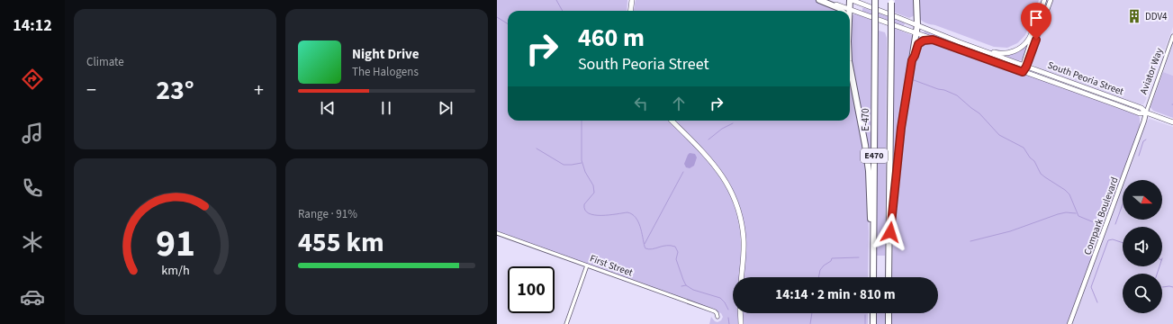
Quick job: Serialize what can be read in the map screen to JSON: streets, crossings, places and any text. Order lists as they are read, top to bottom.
{
  "streets": {
    "highway": ["E-470", "E470"],
    "main road": ["South Peoria Street"],
    "street": ["Aviator Way", "Compark Boulevard", "First Street"]
  },
  "crossings": [
    ["Aviator Way", "South Peoria Street"],
    ["Aviator Way", "Compark Boulevard"],
    ["South Peoria Street", "Compark Boulevard"]
  ],
  "places": {
    "building": ["DDV4"]
  },
  "north": "right",
  "page": {
    "tabs": "14:12",
    "tile": [
      "Climate",
      ["Range · 91%", "455 km"]
    ],
    "turn": ["460 m", "South Peoria Street"],
    "song": ["Night Drive", "The Halogens"],
    "heat": ["−", "23°", "+"],
    "limit": "100",
    "trip": "14:14 · 2 min · 810 m",
    "gauge": ["91", "km/h"]
  }
}
